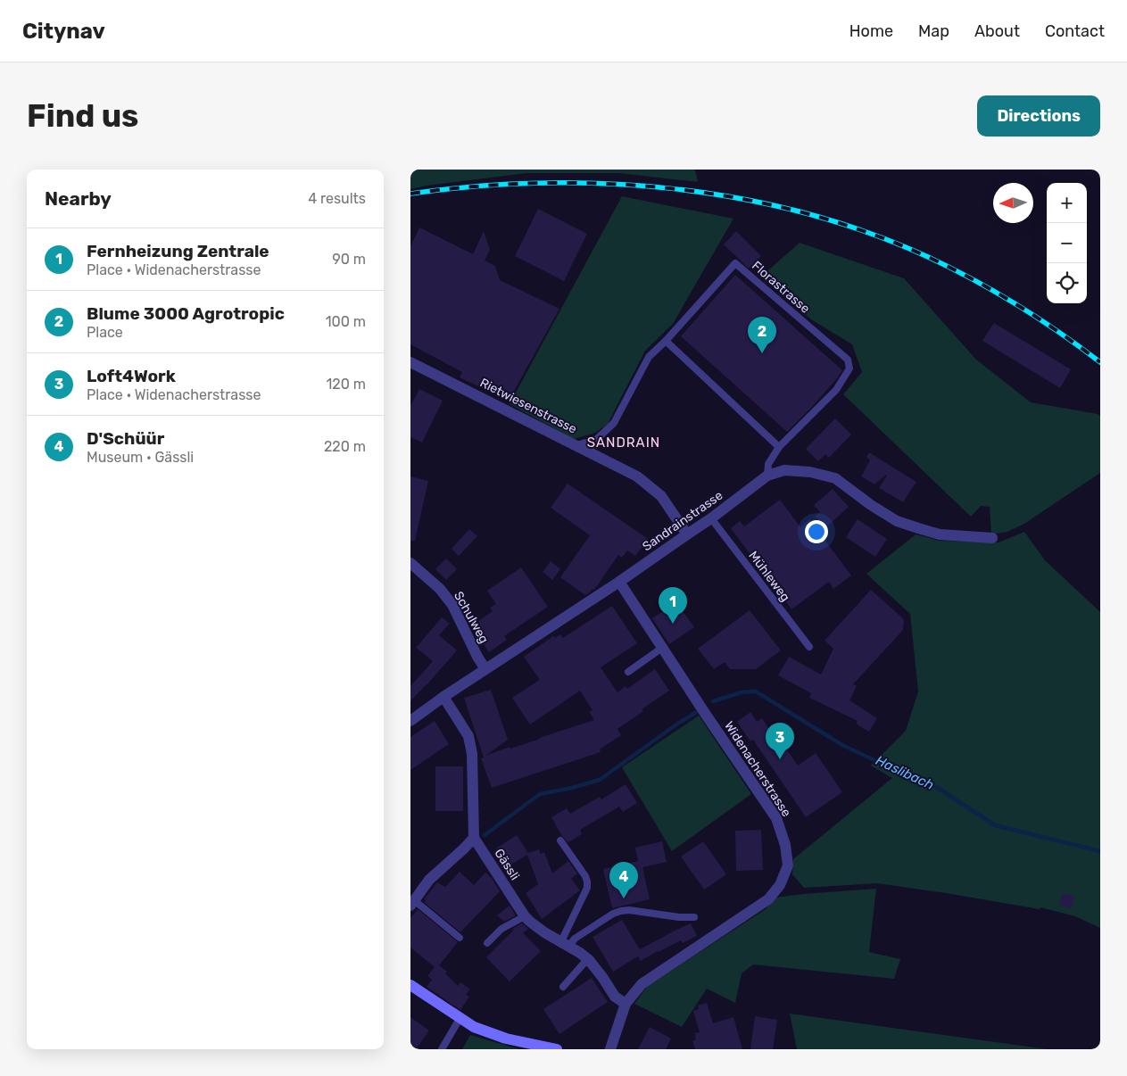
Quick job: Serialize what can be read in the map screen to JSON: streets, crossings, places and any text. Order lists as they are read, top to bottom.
{
  "streets": {
    "street": [
      "Rietwiesenstrasse",
      "Sandrainstrasse",
      "Schulweg",
      "Widenacherstrasse",
      "Gässli"
    ],
    "lane": ["Florastrasse", "Mühleweg"]
  },
  "crossings": [
    ["Florastrasse", "Rietwiesenstrasse"],
    ["Florastrasse", "Sandrainstrasse"],
    ["Rietwiesenstrasse", "Sandrainstrasse"],
    ["Sandrainstrasse", "Mühleweg"],
    ["Sandrainstrasse", "Schulweg"],
    ["Sandrainstrasse", "Widenacherstrasse"],
    ["Widenacherstrasse", "Gässli"]
  ],
  "districts": ["SANDRAIN"],
  "water": ["Haslibach"],
  "north": "left",
  "page": {
    "header": "Citynav",
    "nav": [
      "Home",
      "Map",
      "About",
      "Contact"
    ],
    "buttons": "Directions",
    "title": "Find us",
    "heading": ["Nearby", "4 results"],
    "map_buttons": ["+", "−"],
    "list": [
      {
        "mark": "1",
        "name": "Fernheizung Zentrale",
        "note": "Place · Widenacherstrasse",
        "value": "90 m"
      },
      {
        "mark": "2",
        "name": "Blume 3000 Agrotropic",
        "note": "Place",
        "value": "100 m"
      },
      {
        "mark": "3",
        "name": "Loft4Work",
        "note": "Place · Widenacherstrasse",
        "value": "120 m"
      },
      {
        "mark": "4",
        "name": "D'Schüür",
        "note": "Museum · Gässli",
        "value": "220 m"
      }
    ],
    "pins": [
      "2",
      "1",
      "3",
      "4"
    ]
  }
}
